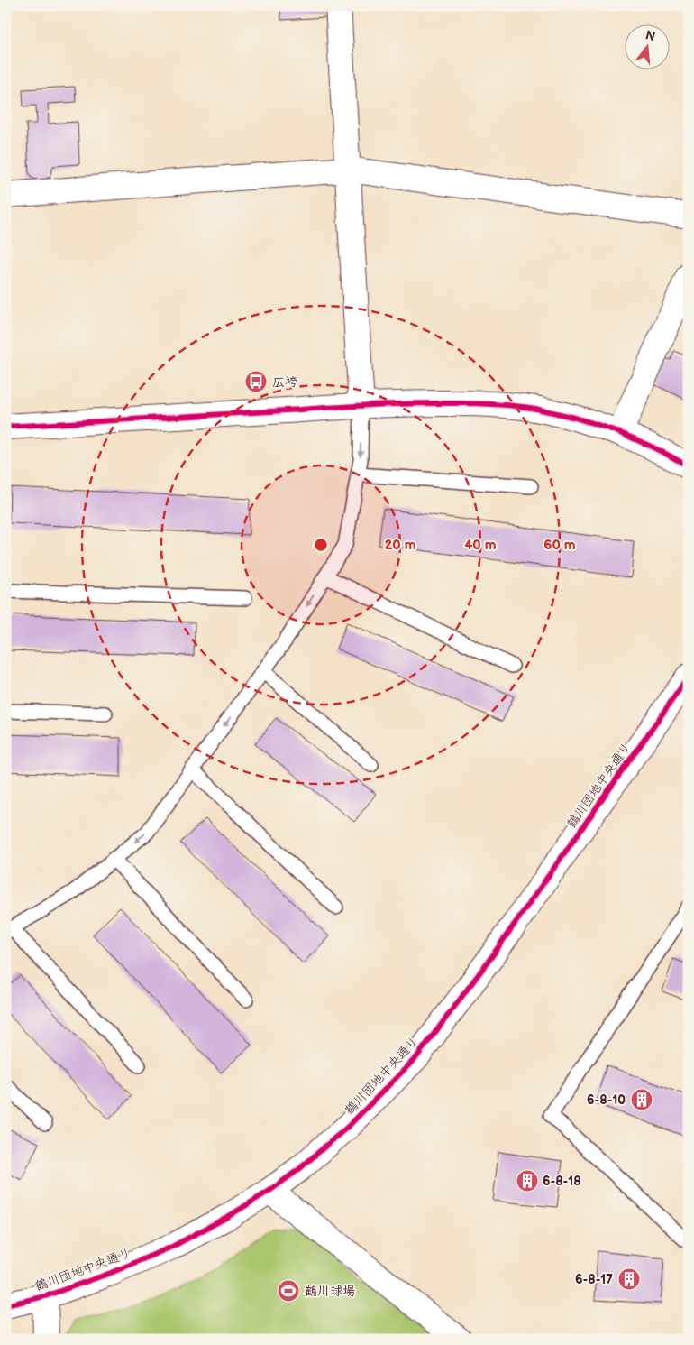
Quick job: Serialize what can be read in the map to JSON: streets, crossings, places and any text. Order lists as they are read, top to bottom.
{
  "streets": {
    "street": ["鶴川団地中央通り"]
  },
  "places": {
    "bus stop": ["広袴"],
    "building": ["6-8-10", "6-8-18", "6-8-17"],
    "sports": ["鶴川球場"]
  },
  "north": "top",
  "rings": ["20 m", "40 m", "60 m"]
}
